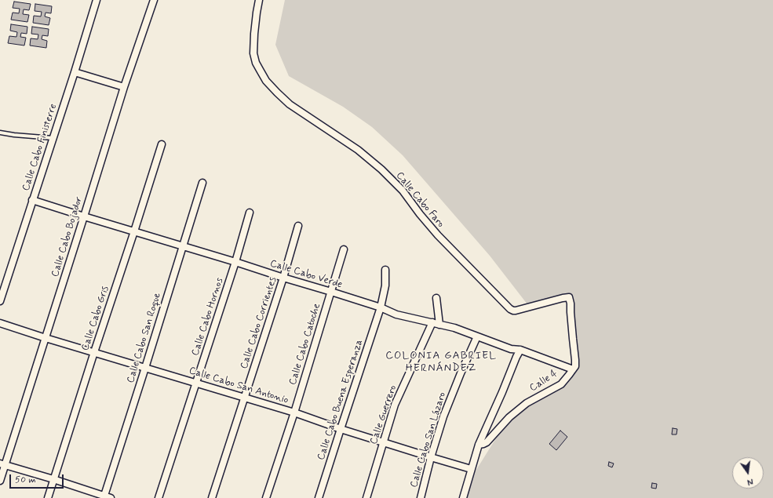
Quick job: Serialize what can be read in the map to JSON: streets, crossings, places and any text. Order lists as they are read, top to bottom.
{
  "streets": {
    "street": [
      "Calle Cabo Finisterre",
      "Calle Cabo Faro",
      "Calle Cabo Bojador",
      "Calle Cabo Verde",
      "Calle Cabo Hornos",
      "Calle Cabo Gris",
      "Calle Cabo Corrientes",
      "Calle Cabo San Roque",
      "Calle Cabo Catoche",
      "Calle 4",
      "Calle Cabo San Antonio",
      "Calle Cabo Buena Esperanza",
      "Calle Guerrero",
      "Calle Cabo San Lázaro"
    ]
  },
  "crossings": [
    ["Calle Cabo Finisterre", "Calle Cabo Verde"],
    ["Calle Cabo Faro", "Calle 4"],
    ["Calle Cabo Bojador", "Calle Cabo Verde"],
    ["Calle Cabo Bojador", "Calle Cabo San Antonio"],
    ["Calle Cabo Verde", "Calle Cabo Hornos"],
    ["Calle Cabo Verde", "Calle Cabo Gris"],
    ["Calle Cabo Verde", "Calle Cabo Corrientes"],
    ["Calle Cabo Verde", "Calle Cabo San Roque"],
    ["Calle Cabo Verde", "Calle Cabo Catoche"],
    ["Calle Cabo Verde", "Calle 4"],
    ["Calle Cabo Verde", "Calle Cabo Buena Esperanza"],
    ["Calle Cabo Verde", "Calle Guerrero"],
    ["Calle Cabo Verde", "Calle Cabo San Lázaro"],
    ["Calle Cabo Hornos", "Calle Cabo San Antonio"],
    ["Calle Cabo Gris", "Calle Cabo San Antonio"],
    ["Calle Cabo Corrientes", "Calle Cabo San Antonio"],
    ["Calle Cabo San Roque", "Calle Cabo San Antonio"],
    ["Calle Cabo Catoche", "Calle Cabo San Antonio"],
    ["Calle Cabo San Antonio", "Calle Cabo Buena Esperanza"],
    ["Calle Cabo San Antonio", "Calle Guerrero"],
    ["Calle Cabo San Antonio", "Calle Cabo San Lázaro"]
  ],
  "districts": ["COLONIA GABRIEL HERNÁNDEZ"],
  "scale_bar": "50 m",
  "north": "bottom"
}
